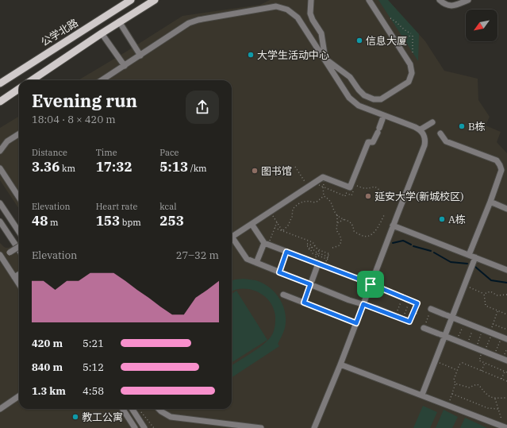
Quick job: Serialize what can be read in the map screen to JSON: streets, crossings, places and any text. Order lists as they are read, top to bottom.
{
  "streets": {
    "main road": ["公学北路"]
  },
  "places": [
    "信息大厦",
    "大学生活动中心",
    "B栋",
    "图书馆",
    "延安大学(新城校区)",
    "A栋",
    "教工公寓"
  ],
  "north": "bottom left",
  "page": {
    "heading": ["Evening run", "18:04 · 8 × 420 m"],
    "stats": [
      ["Distance", "3.36 km"],
      ["Time", "17:32"],
      ["Pace", "5:13 /km"],
      ["Elevation", "48 m"],
      ["Heart rate", "153 bpm"],
      ["kcal", "253"]
    ],
    "chart": ["Elevation", "27–32 m"],
    "list": [
      {
        "name": "420 m",
        "note": "5:21"
      },
      {
        "name": "840 m",
        "note": "5:12"
      },
      {
        "name": "1.3 km",
        "note": "4:58"
      }
    ]
  }
}
